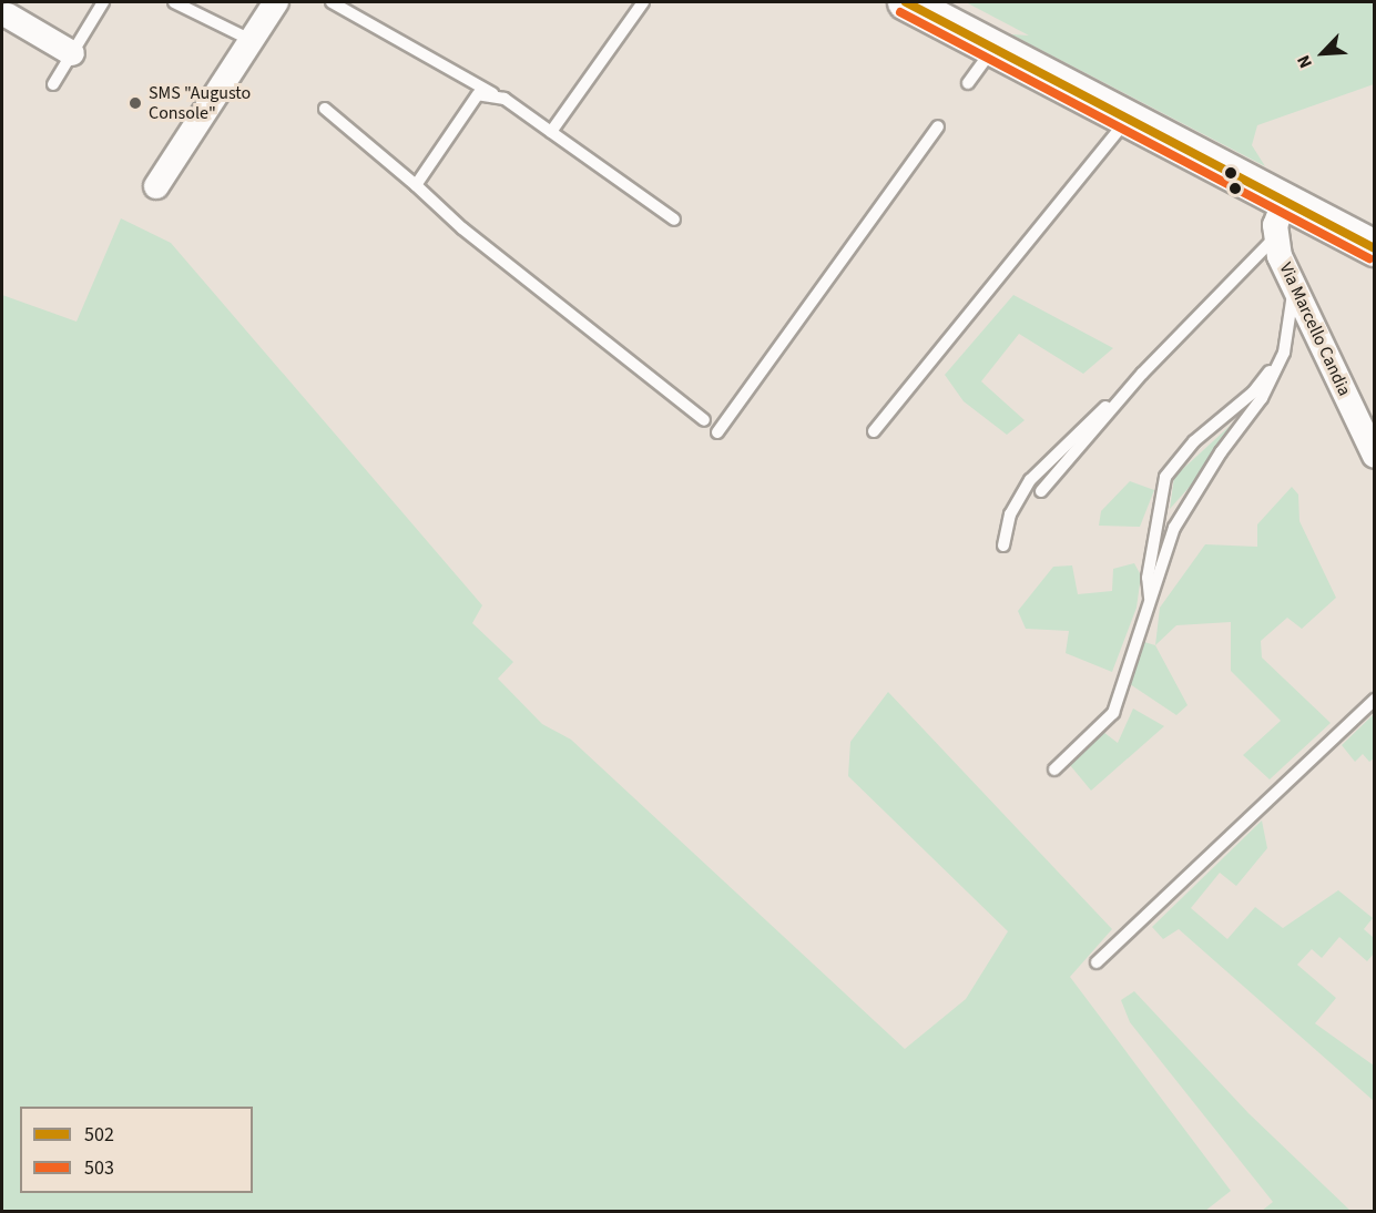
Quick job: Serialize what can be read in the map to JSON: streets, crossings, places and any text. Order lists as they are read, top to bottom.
{
  "streets": {
    "street": ["Via Marcello Candia"]
  },
  "places": ["SMS \"Augusto Console\""],
  "lines": ["transit line 502", "transit line 503"],
  "legend": ["502", "503"],
  "north": "bottom left"
}
